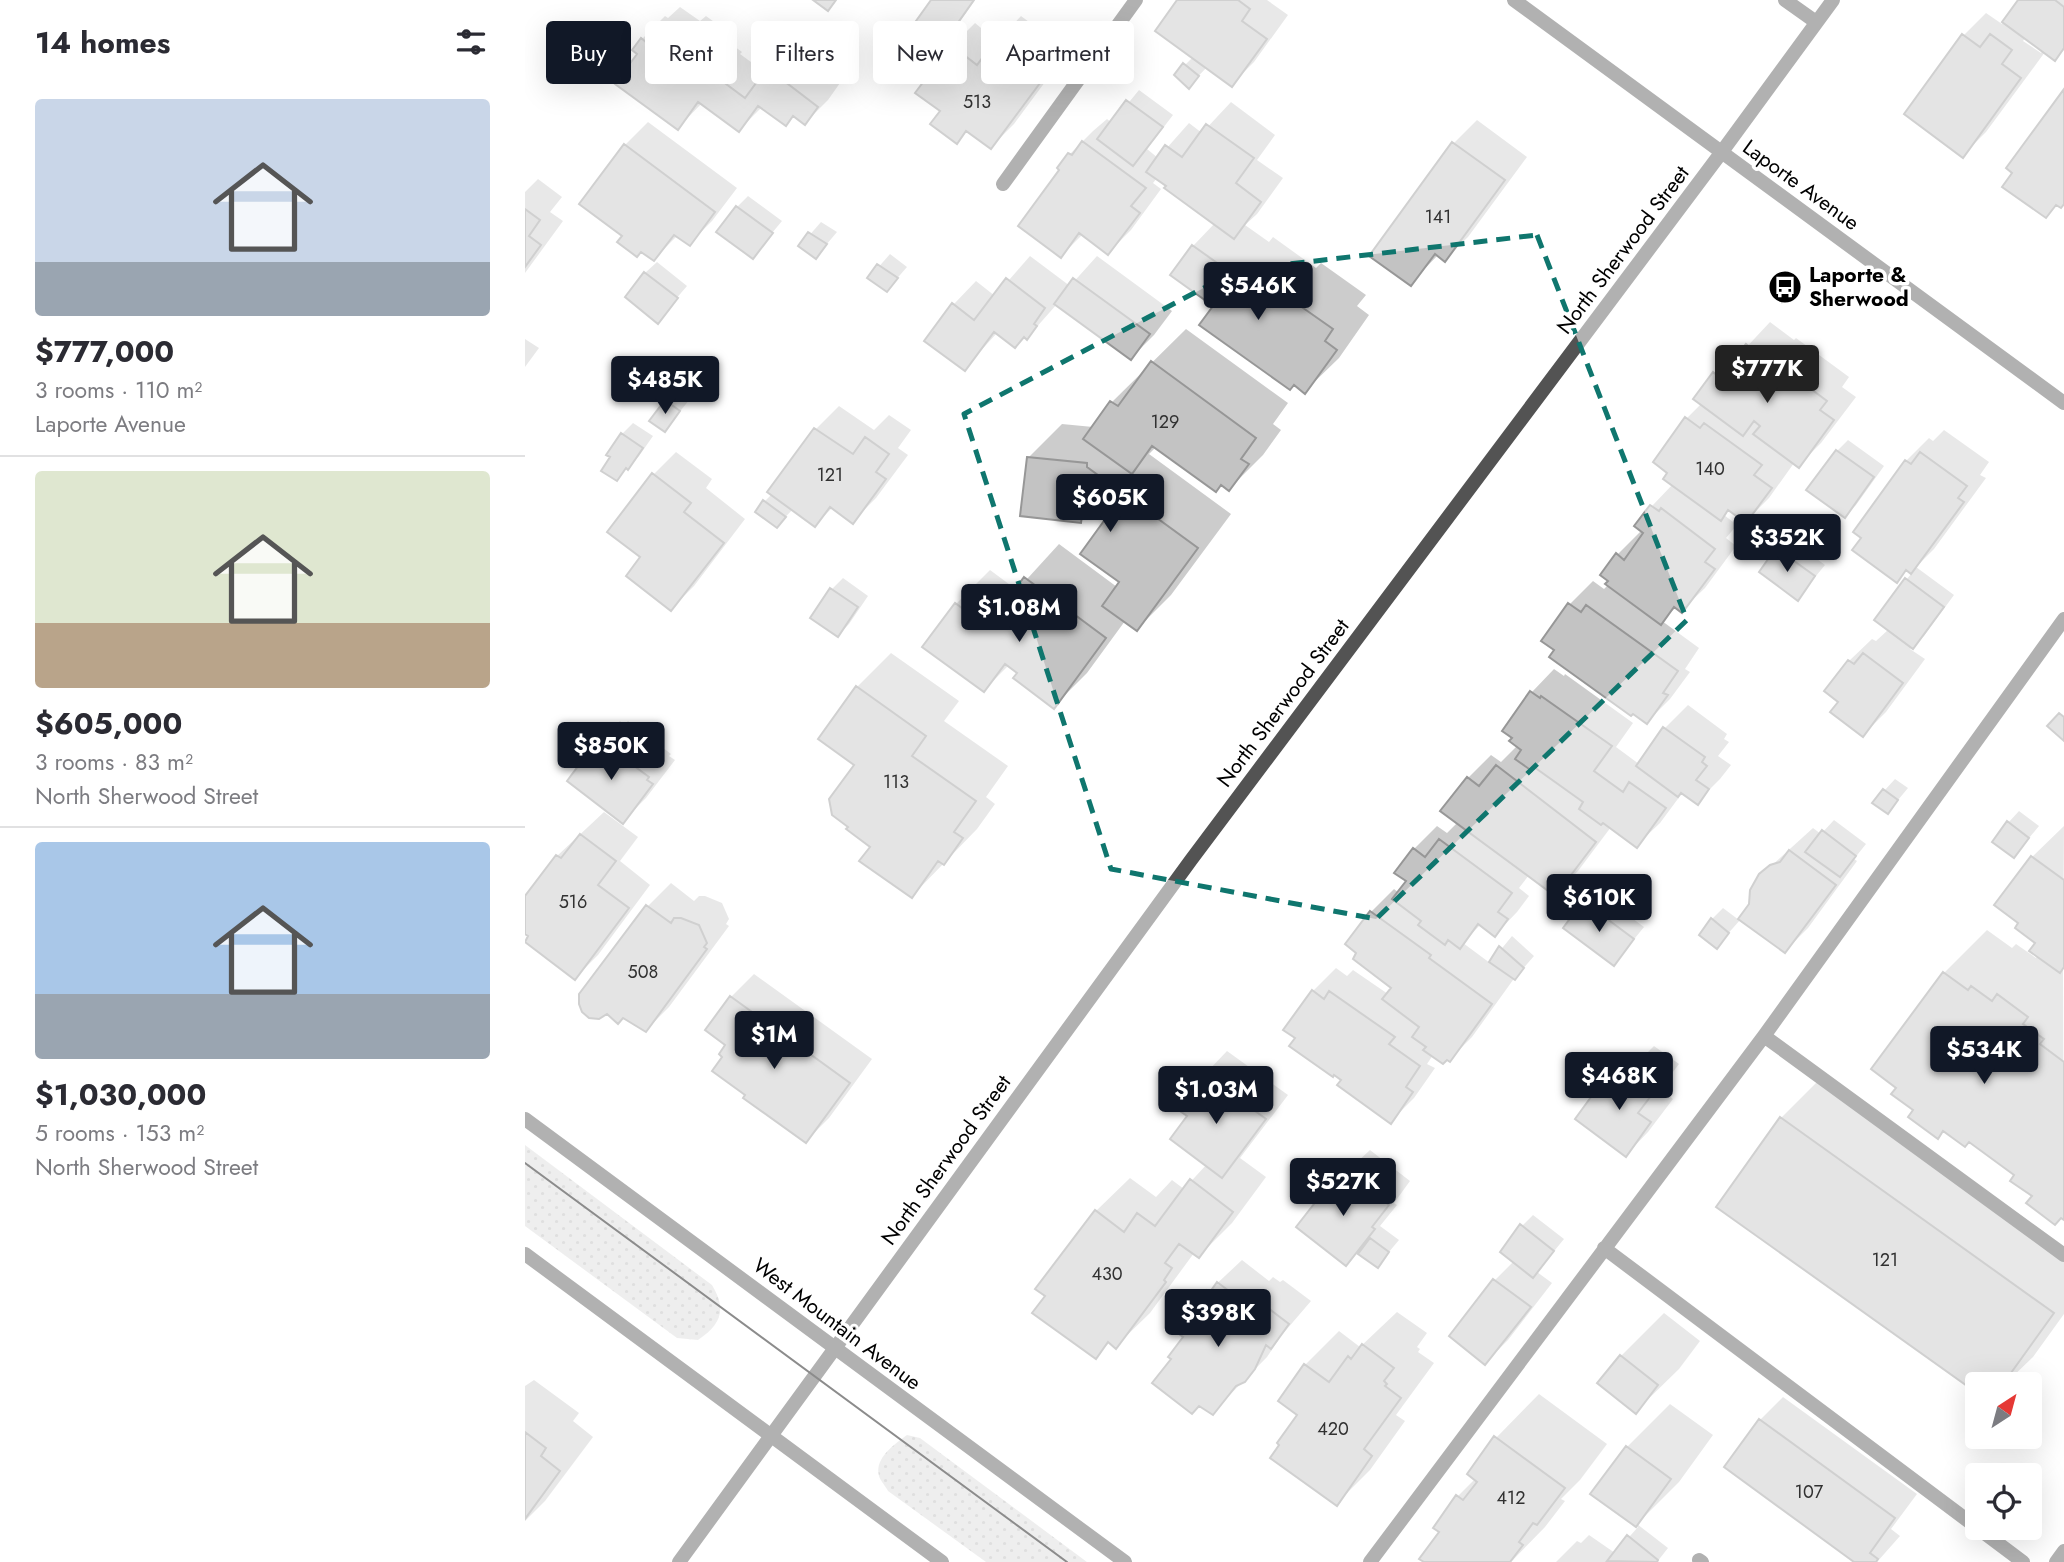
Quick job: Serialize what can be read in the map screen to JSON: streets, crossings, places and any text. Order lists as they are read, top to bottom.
{
  "streets": {
    "street": ["Laporte Avenue", "North Sherwood Street", "West Mountain Avenue"]
  },
  "crossings": [
    ["Laporte Avenue", "North Sherwood Street"],
    ["North Sherwood Street", "West Mountain Avenue"]
  ],
  "places": {
    "bus stop": ["Laporte & Sherwood"]
  },
  "house_numbers": [
    "513",
    "141",
    "129",
    "140",
    "121",
    "113",
    "516",
    "508",
    "121",
    "430",
    "420",
    "107",
    "412"
  ],
  "north": "top right",
  "page": {
    "heading": "14 homes",
    "chip": [
      "Buy",
      "Rent",
      "Filters",
      "New",
      "Apartment"
    ],
    "list": [
      {
        "name": "$777,000",
        "note": "3 rooms · 110 m² · Laporte Avenue"
      },
      {
        "name": "$605,000",
        "note": "3 rooms · 83 m² · North Sherwood Street"
      },
      {
        "name": "$1,030,000",
        "note": "5 rooms · 153 m² · North Sherwood Street"
      }
    ],
    "price": [
      "$546K",
      "$777K",
      "$485K",
      "$605K",
      "$352K",
      "$1.08M",
      "$850K",
      "$610K",
      "$1M",
      "$534K",
      "$468K",
      "$1.03M",
      "$527K",
      "$398K"
    ]
  }
}
